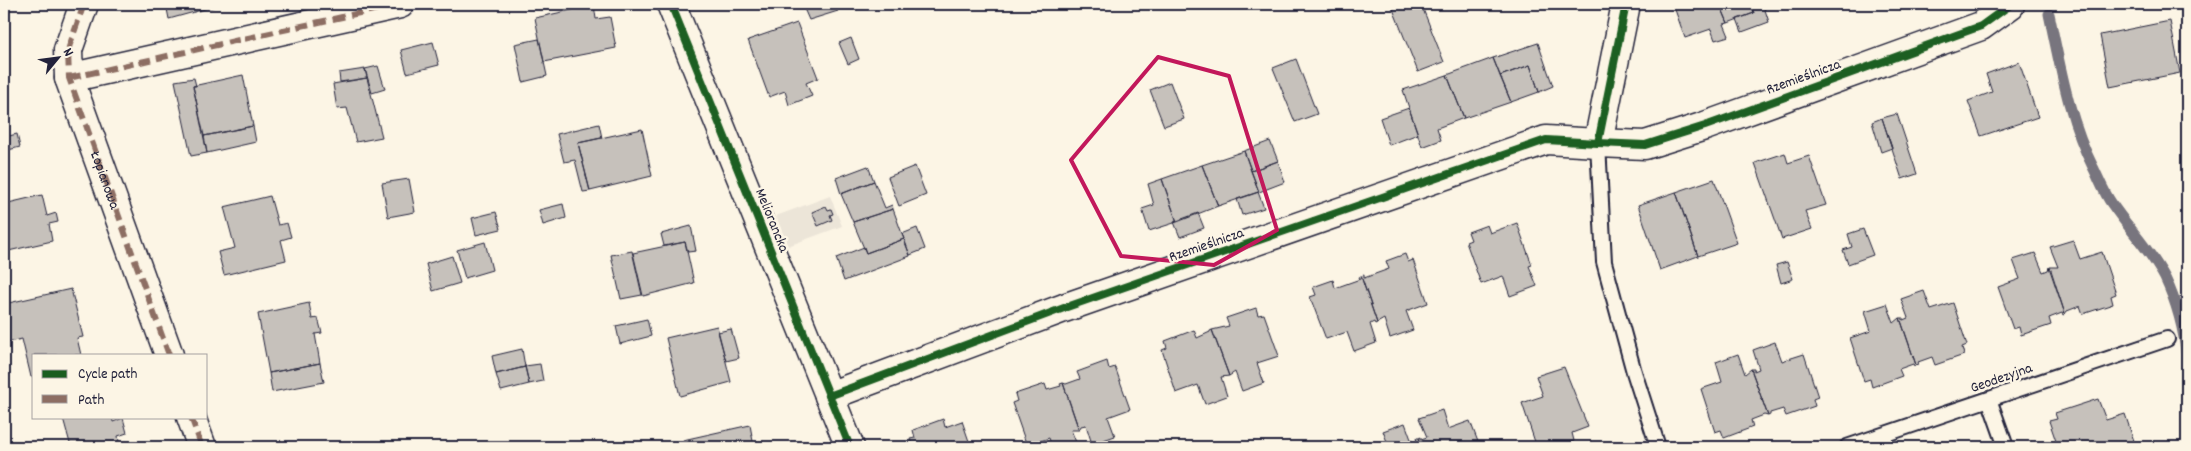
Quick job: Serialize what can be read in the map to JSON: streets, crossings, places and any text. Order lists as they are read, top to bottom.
{
  "streets": {
    "street": ["Rzemieślnicza", "Łopianowa", "Meliorancka"],
    "lane": ["Geodezyjna"]
  },
  "crossings": [
    ["Rzemieślnicza", "Meliorancka"]
  ],
  "legend": ["Cycle path", "Path"],
  "north": "top right"
}
